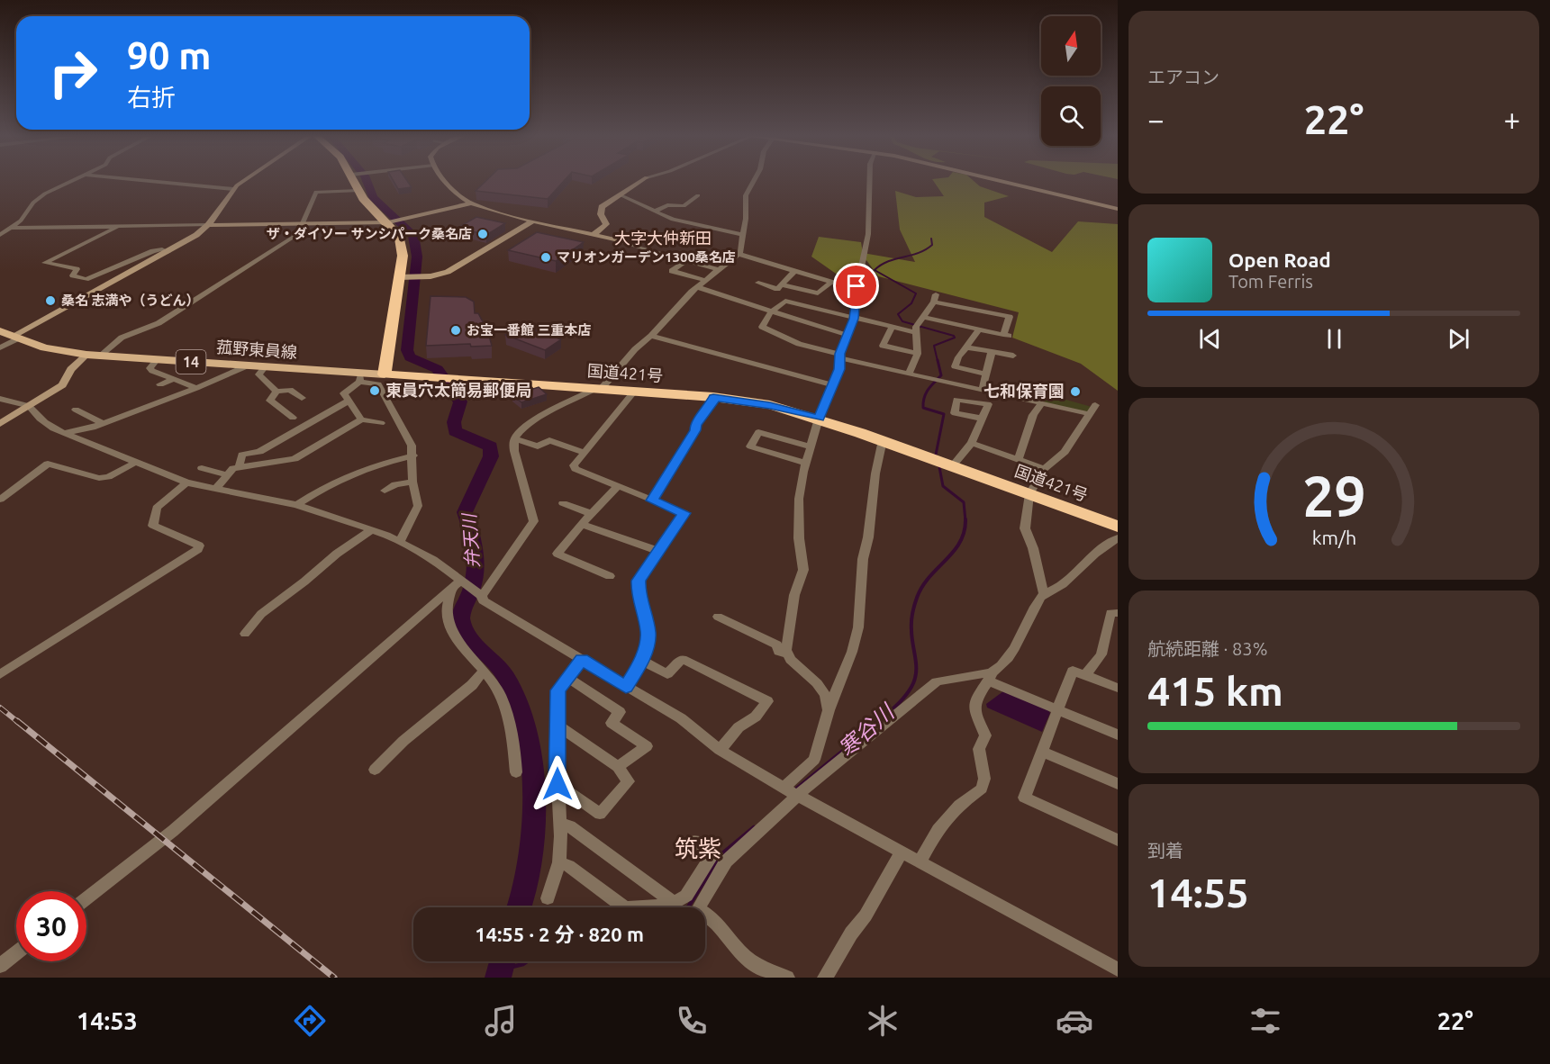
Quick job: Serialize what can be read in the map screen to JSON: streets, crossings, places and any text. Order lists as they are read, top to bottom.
{
  "streets": {
    "highway": ["国道421号"],
    "main road": ["菰野東員線", "14"]
  },
  "crossings": [
    ["菰野東員線", "国道421号"]
  ],
  "districts": ["大字大仲新田", "筑紫"],
  "water": ["弁天川", "寒谷川"],
  "places": [
    "ザ・ダイソー サンシパーク桑名店",
    "マリオンガーデン1300桑名店",
    "桑名 志満や（うどん）",
    "お宝一番館 三重本店",
    "東員穴太簡易郵便局",
    "七和保育園"
  ],
  "north": "top",
  "page": {
    "tile": [
      "エアコン",
      ["航続距離 · 83%", "415 km"],
      ["到着", "14:55"]
    ],
    "turn": ["90 m", "右折"],
    "heat": ["−", "22°", "+"],
    "song": ["Open Road", "Tom Ferris"],
    "limit": "30",
    "trip": "14:55 · 2 分 · 820 m",
    "tabs": ["14:53", "22°"],
    "gauge": ["29", "km/h"]
  }
}
